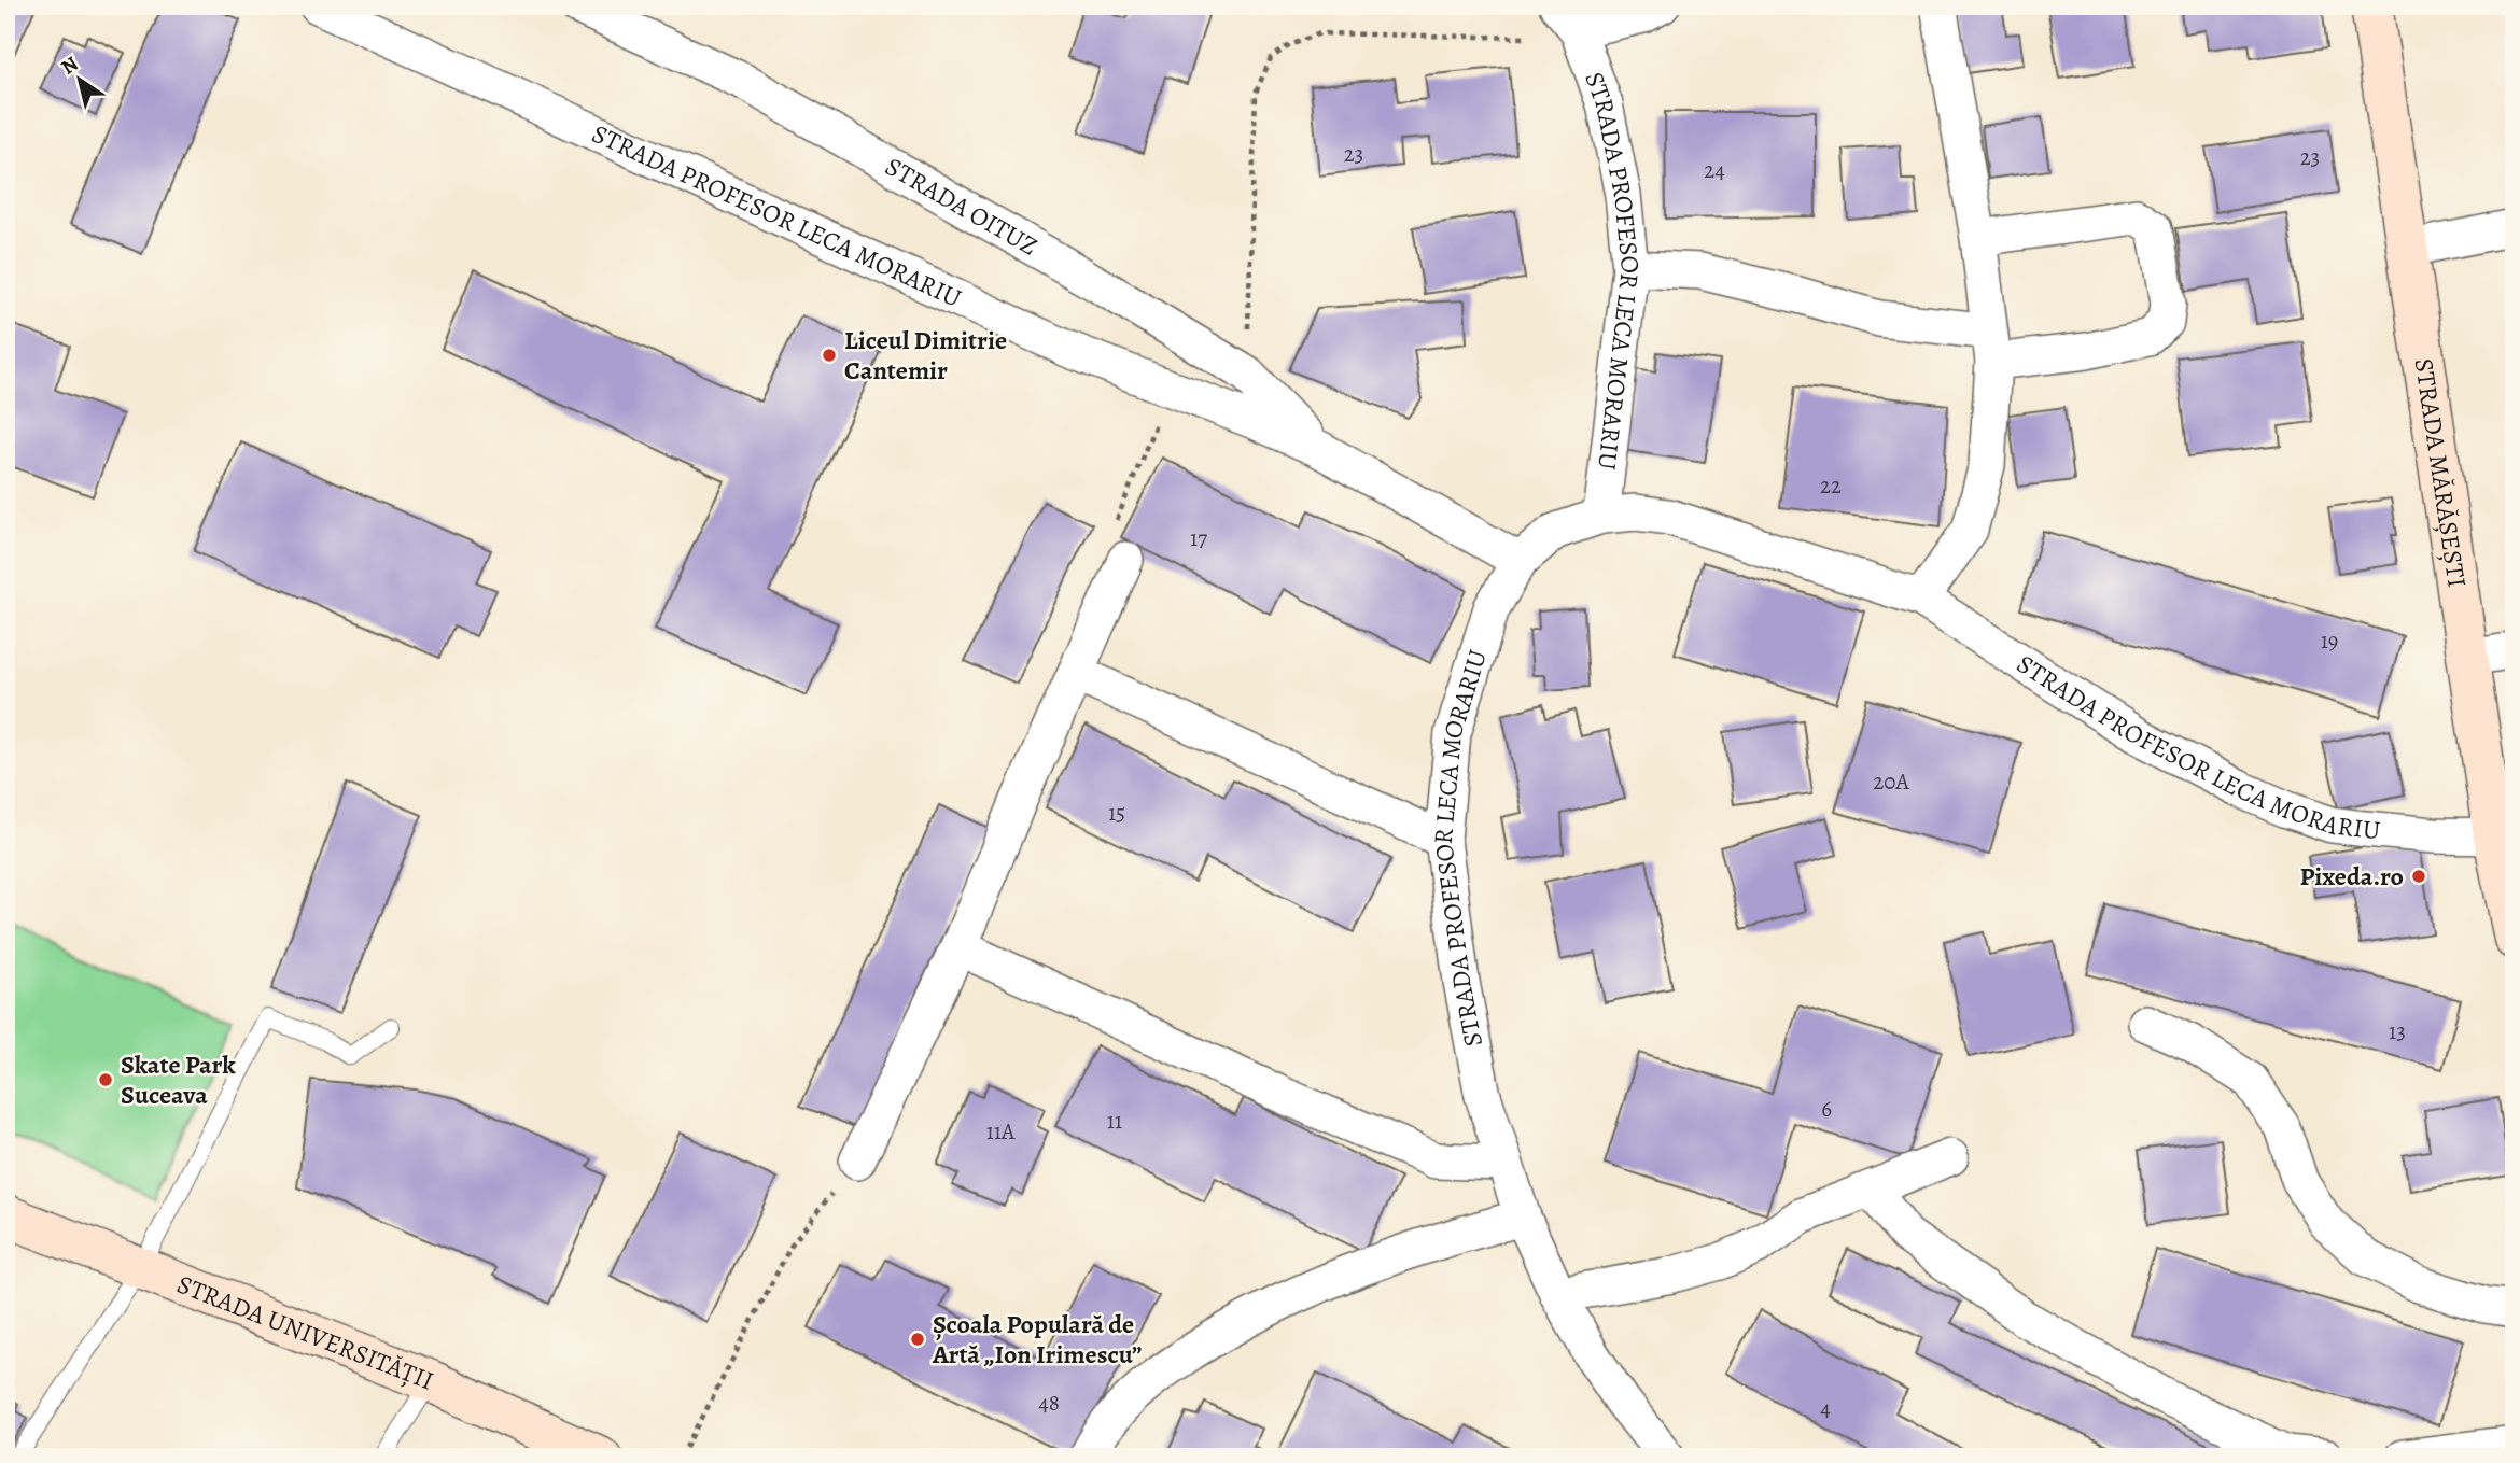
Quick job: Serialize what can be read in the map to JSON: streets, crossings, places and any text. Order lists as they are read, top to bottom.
{
  "streets": {
    "street": [
      "STRADA OITUZ",
      "STRADA PROFESOR LECA MORARIU",
      "STRADA MĂRĂȘEȘTI",
      "STRADA UNIVERSITĂȚII"
    ]
  },
  "crossings": [
    ["STRADA OITUZ", "STRADA PROFESOR LECA MORARIU"],
    ["STRADA PROFESOR LECA MORARIU", "STRADA MĂRĂȘEȘTI"]
  ],
  "places": [
    "Liceul Dimitrie Cantemir",
    "Pixeda.ro",
    "Skate Park Suceava",
    "Școala Populară de Artă „Ion Irimescu”"
  ],
  "house_numbers": [
    "23",
    "23",
    "24",
    "22",
    "17",
    "19",
    "20A",
    "15",
    "13",
    "6",
    "11",
    "11A",
    "48",
    "4"
  ],
  "north": "top left"
}
